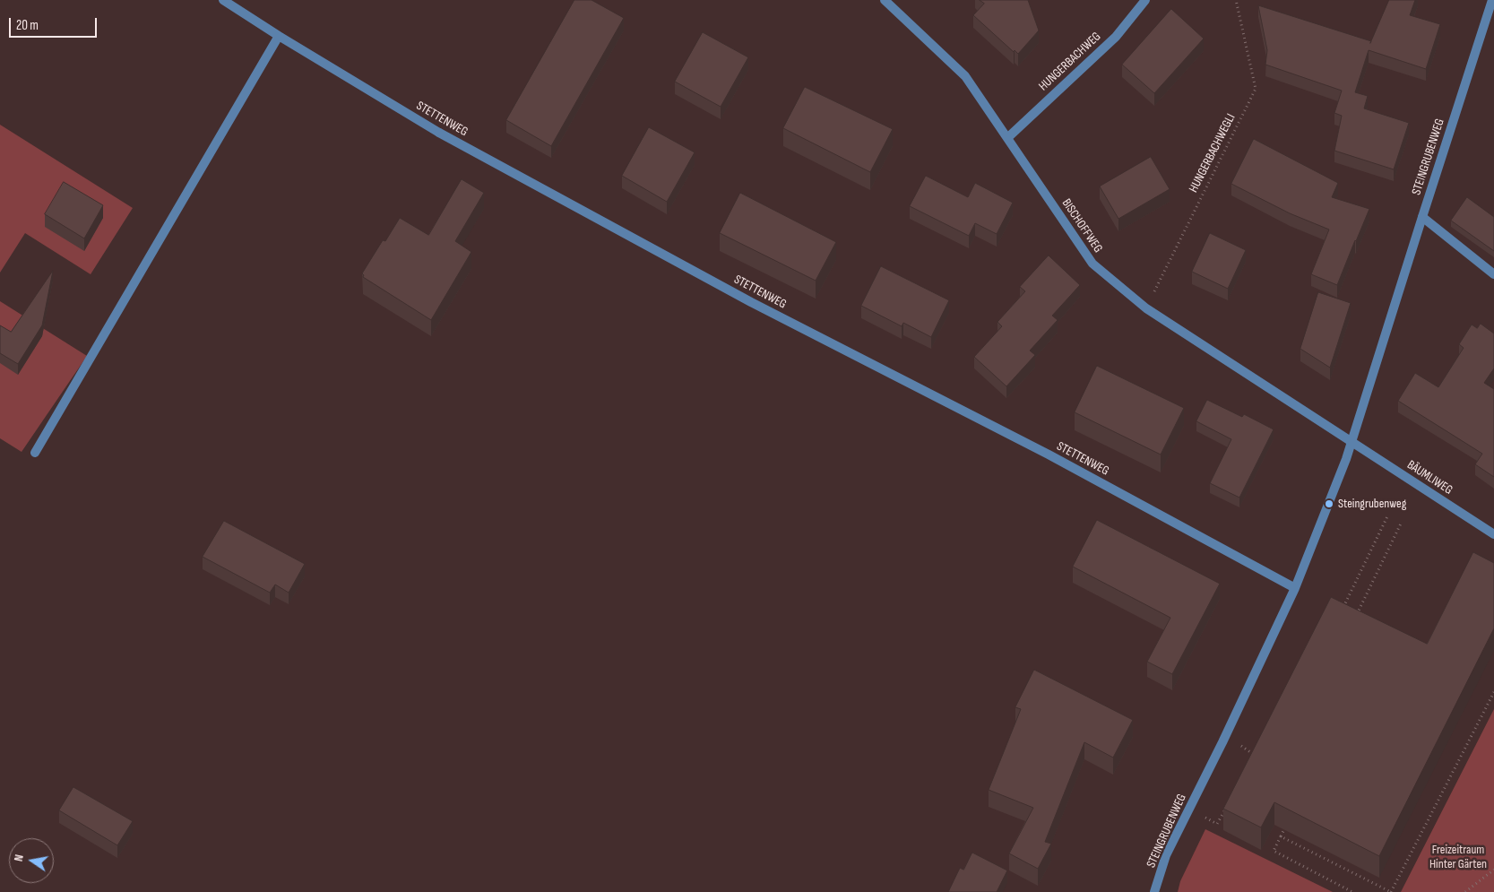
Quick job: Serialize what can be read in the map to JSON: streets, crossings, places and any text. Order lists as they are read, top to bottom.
{
  "streets": {
    "street": [
      "HUNGERBACHWEG",
      "STETTENWEG",
      "STEINGRUBENWEG",
      "BISCHOFFWEG",
      "BÄUMLIWEG"
    ],
    "path": ["HUNGERBACHWEGLI"]
  },
  "crossings": [
    ["HUNGERBACHWEG", "BISCHOFFWEG"],
    ["STETTENWEG", "STEINGRUBENWEG"],
    ["HUNGERBACHWEGLI", "BISCHOFFWEG"],
    ["STEINGRUBENWEG", "BISCHOFFWEG"],
    ["STEINGRUBENWEG", "BÄUMLIWEG"],
    ["BISCHOFFWEG", "BÄUMLIWEG"]
  ],
  "parks": ["Freizeitraum Hinter Gärten"],
  "places": ["Steingrubenweg"],
  "scale_bar": "20 m",
  "north": "left"
}
